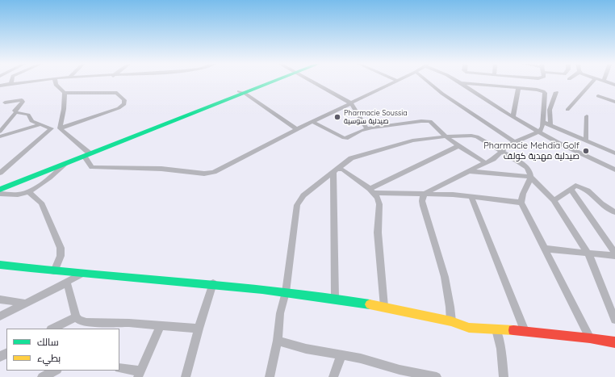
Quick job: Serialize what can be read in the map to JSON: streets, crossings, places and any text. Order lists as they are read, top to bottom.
{
  "places": ["Pharmacie Soussia صيدلية سوسية", "Pharmacie Mehdia Golf صيدلية مهدية كولف"],
  "legend": ["سالك", "بطيء"]
}
